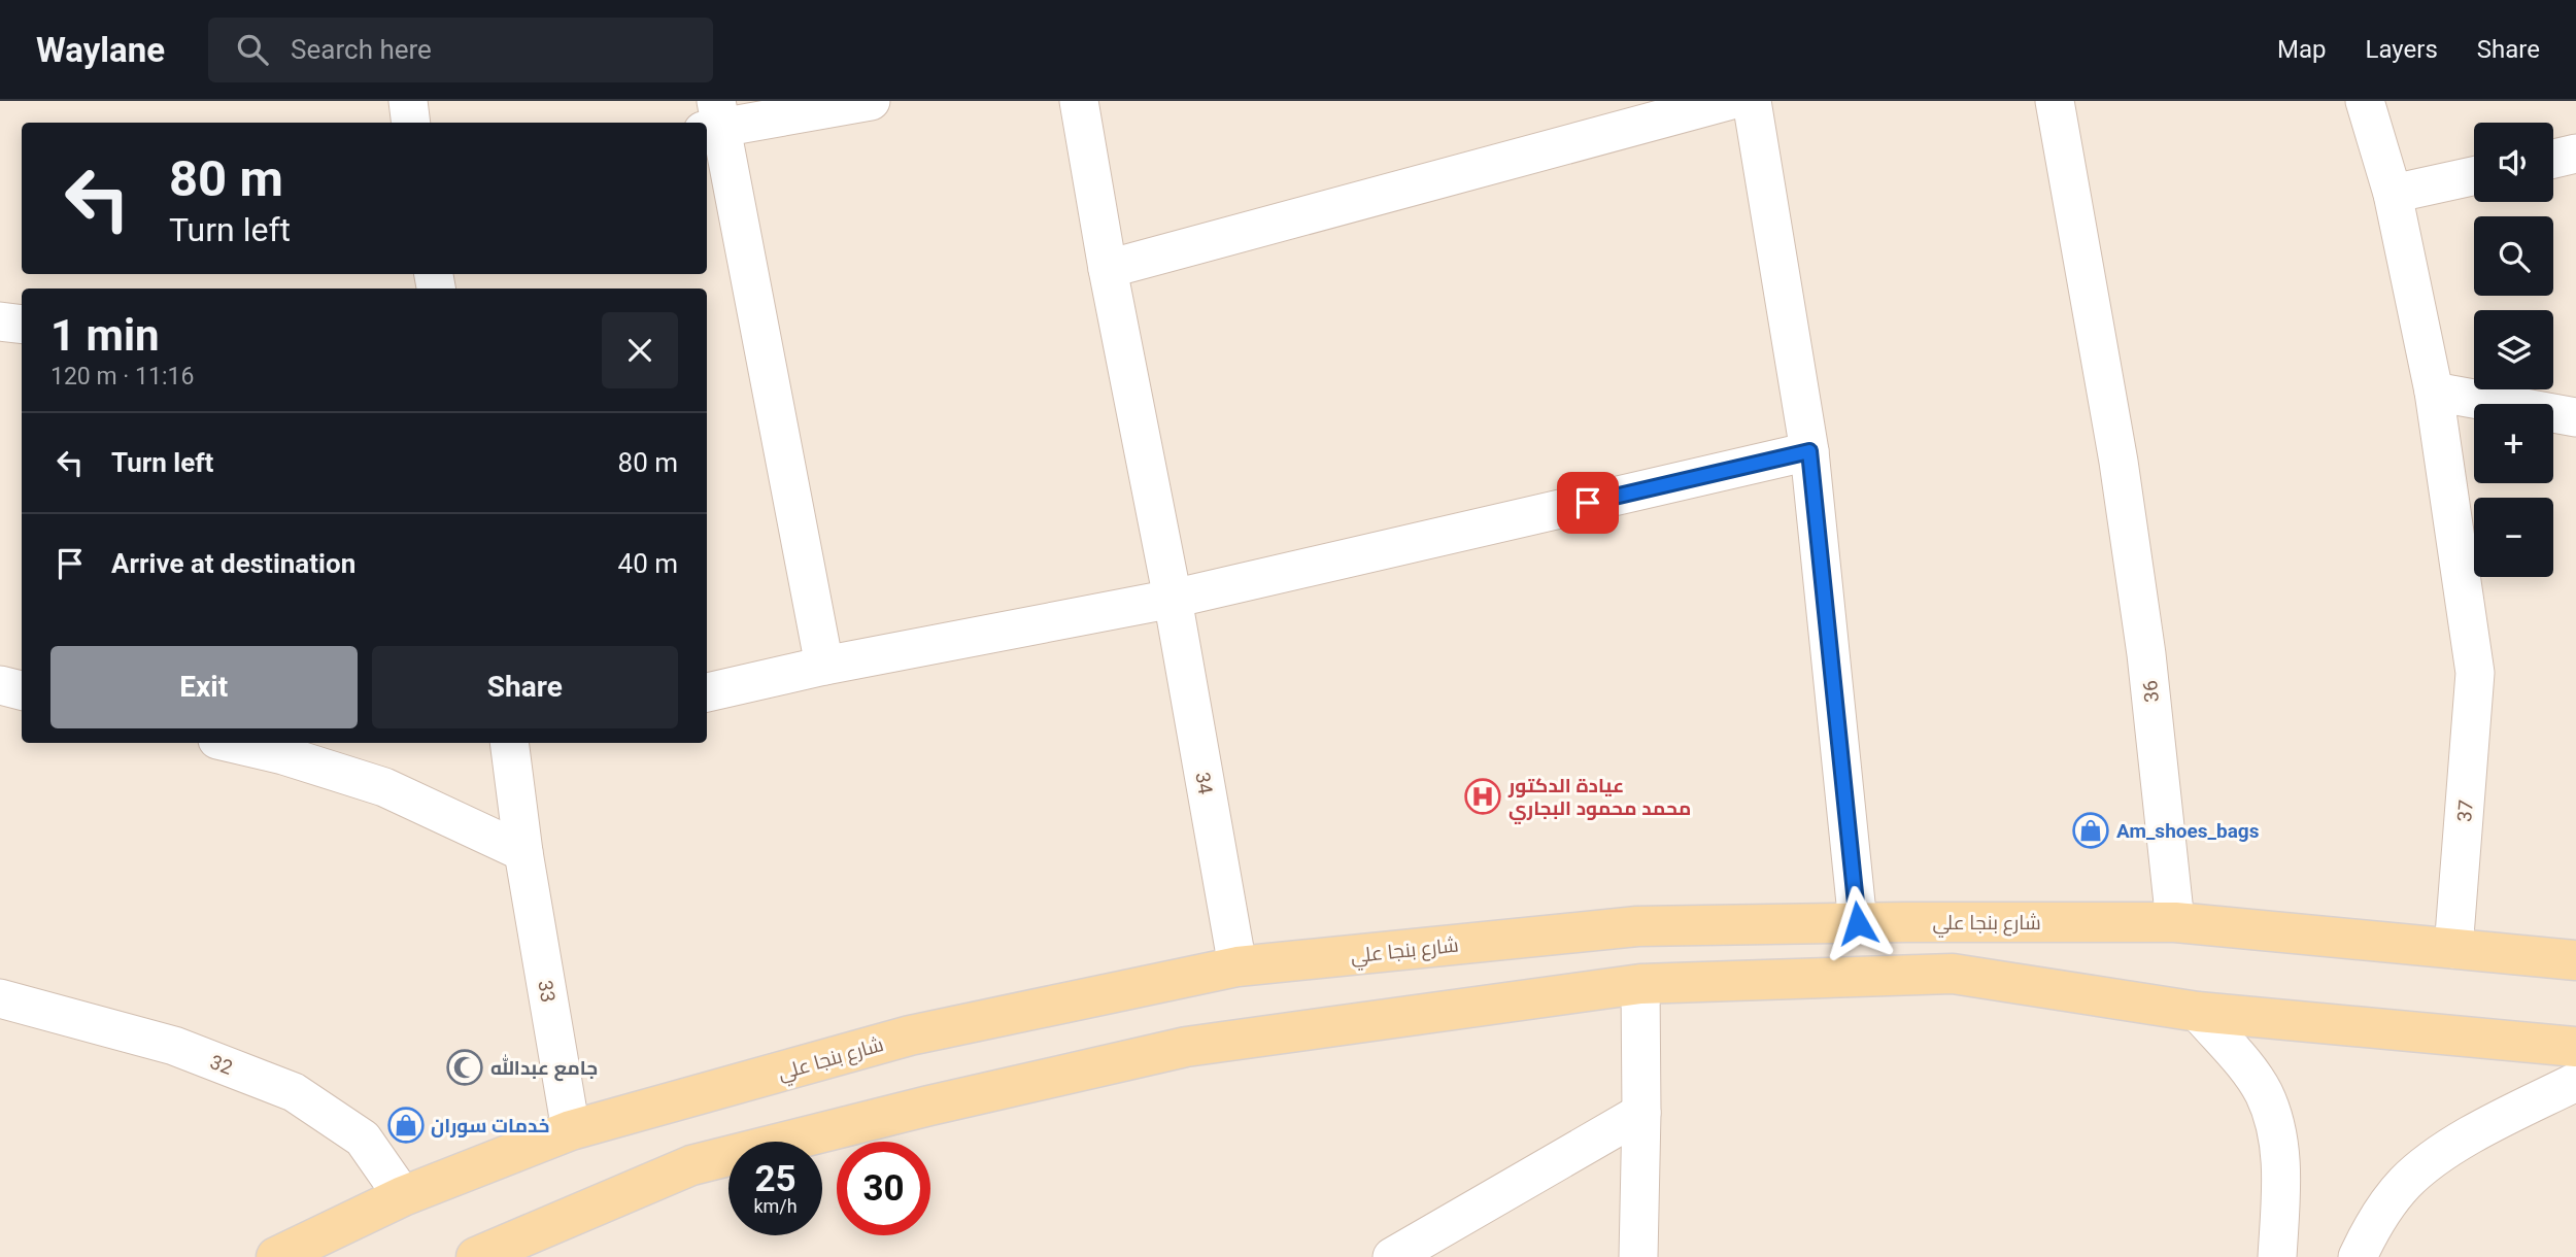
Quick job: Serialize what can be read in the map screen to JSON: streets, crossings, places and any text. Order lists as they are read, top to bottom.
{
  "streets": {
    "main road": ["شارع بنجا علي"],
    "street": [
      "36",
      "34",
      "37",
      "33",
      "32"
    ]
  },
  "crossings": [
    ["36", "شارع بنجا علي"],
    ["34", "شارع بنجا علي"],
    ["37", "شارع بنجا علي"],
    ["شارع بنجا علي", "33"],
    ["شارع بنجا علي", "32"]
  ],
  "places": {
    "hospital": ["عيادة الدكتور محمد محمود البجاري"],
    "shop": ["Am_shoes_bags", "خدمات سوران"],
    "mosque": ["جامع عبدالله"]
  },
  "page": {
    "header": "Waylane",
    "search": "Search here",
    "nav": ["Map", "Layers", "Share"],
    "map_buttons": ["+", "−"],
    "turn": ["80 m", "Turn left"],
    "heading": ["1 min", "120 m · 11:16"],
    "list": [
      {
        "name": "Turn left",
        "value": "80 m"
      },
      {
        "name": "Arrive at destination",
        "value": "40 m"
      }
    ],
    "buttons": ["Exit", "Share"],
    "speed": "25 km/h",
    "limit": "30"
  }
}
